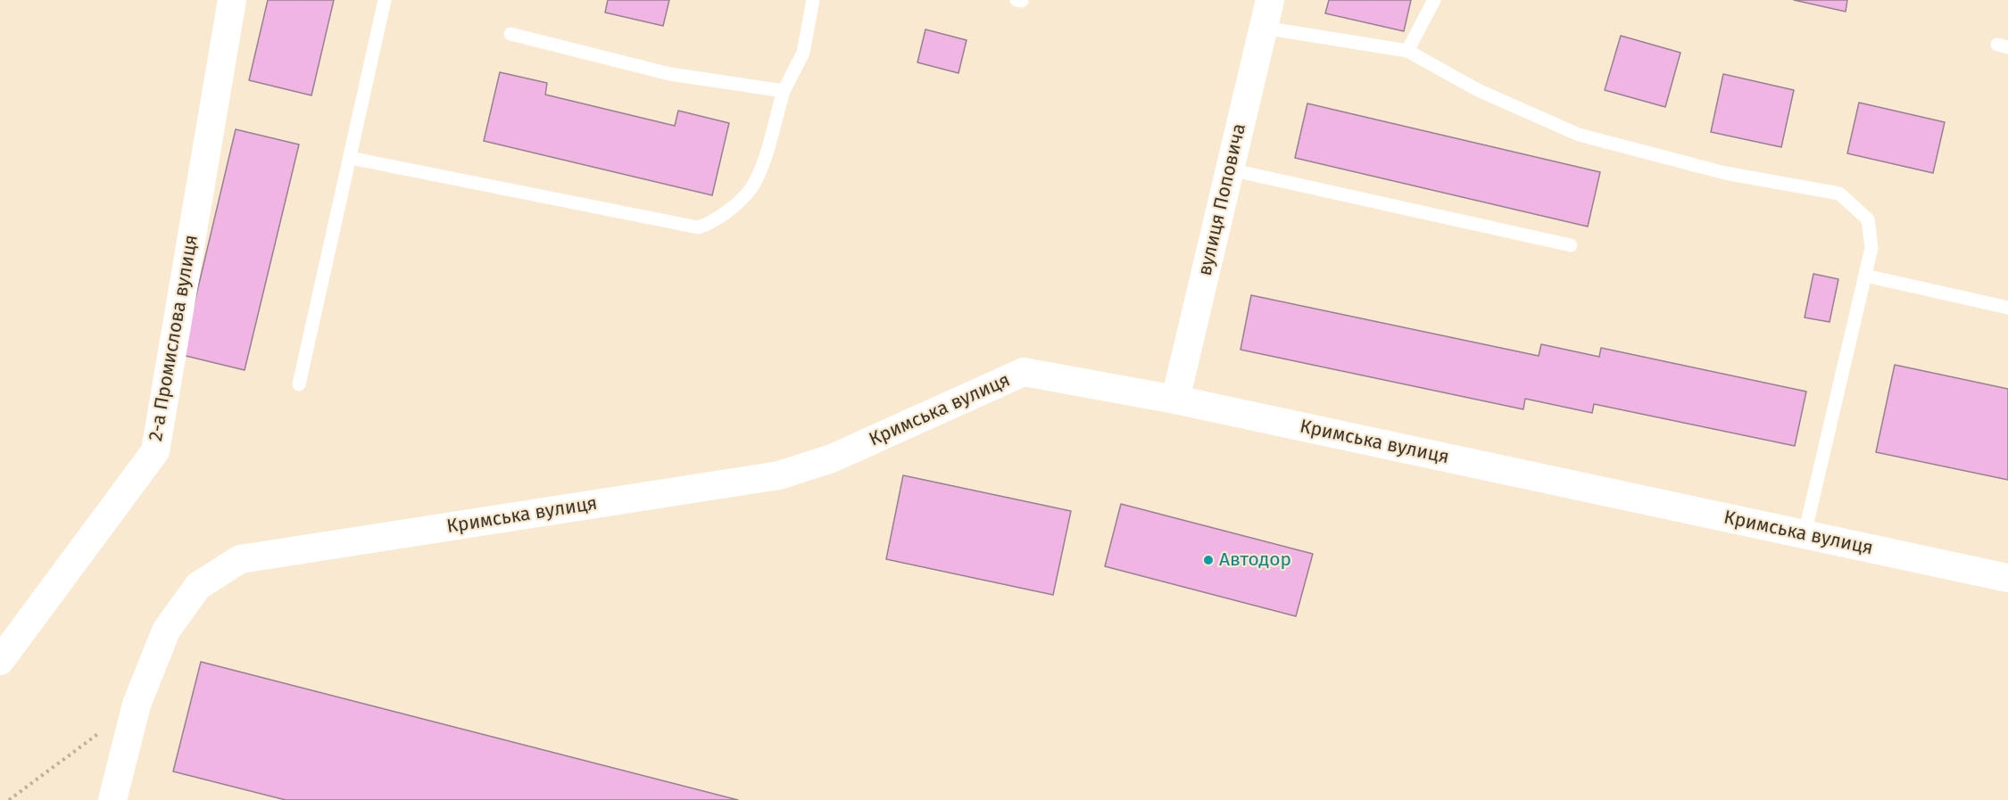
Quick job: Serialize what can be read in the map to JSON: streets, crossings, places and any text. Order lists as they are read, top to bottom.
{
  "streets": {
    "street": ["вулиця Поповича", "2-а Промислова вулиця", "Кримська вулиця"]
  },
  "crossings": [
    ["вулиця Поповича", "Кримська вулиця"]
  ],
  "places": ["Автодор"]
}
